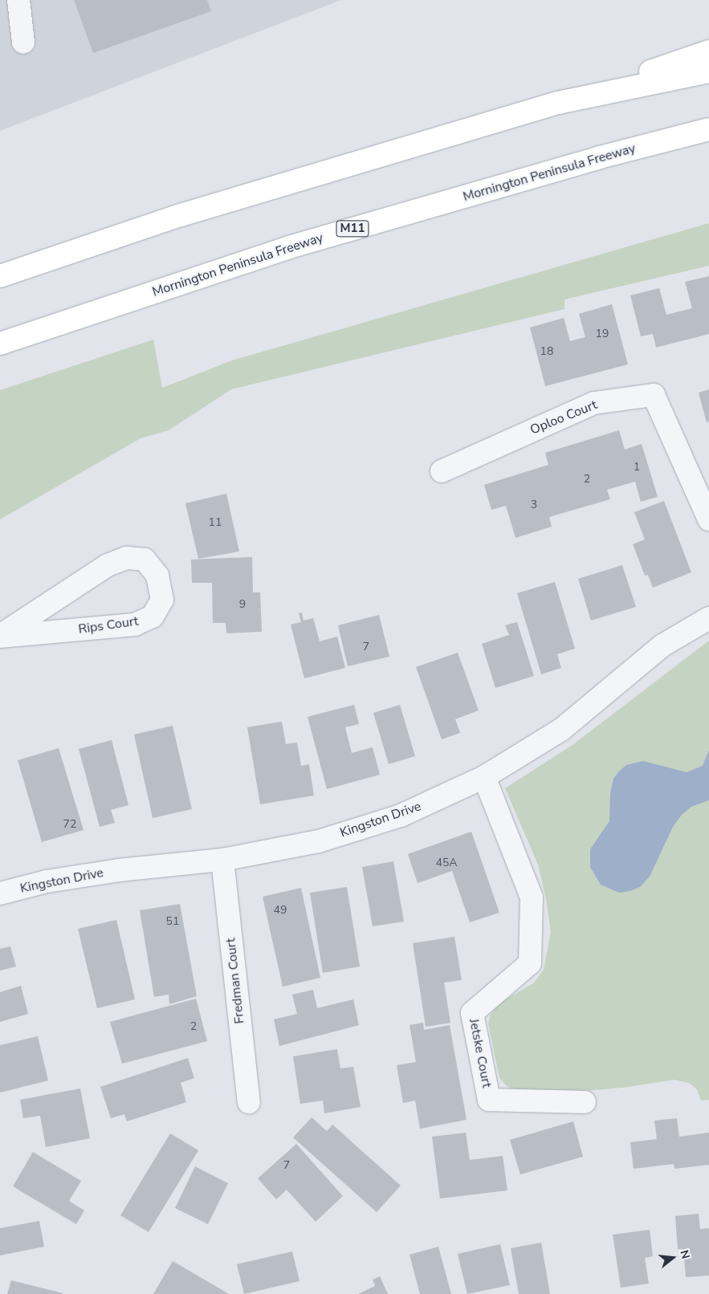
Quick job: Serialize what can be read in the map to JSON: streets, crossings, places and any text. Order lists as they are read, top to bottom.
{
  "streets": {
    "highway": ["Mornington Peninsula Freeway", "M11"],
    "street": [
      "Oploo Court",
      "Rips Court",
      "Kingston Drive",
      "Fredman Court",
      "Jetske Court"
    ]
  },
  "crossings": [
    ["Kingston Drive", "Fredman Court"],
    ["Kingston Drive", "Jetske Court"]
  ],
  "house_numbers": [
    "19",
    "18",
    "1",
    "2",
    "3",
    "11",
    "9",
    "7",
    "72",
    "45A",
    "49",
    "51",
    "2",
    "7"
  ],
  "north": "right"
}
